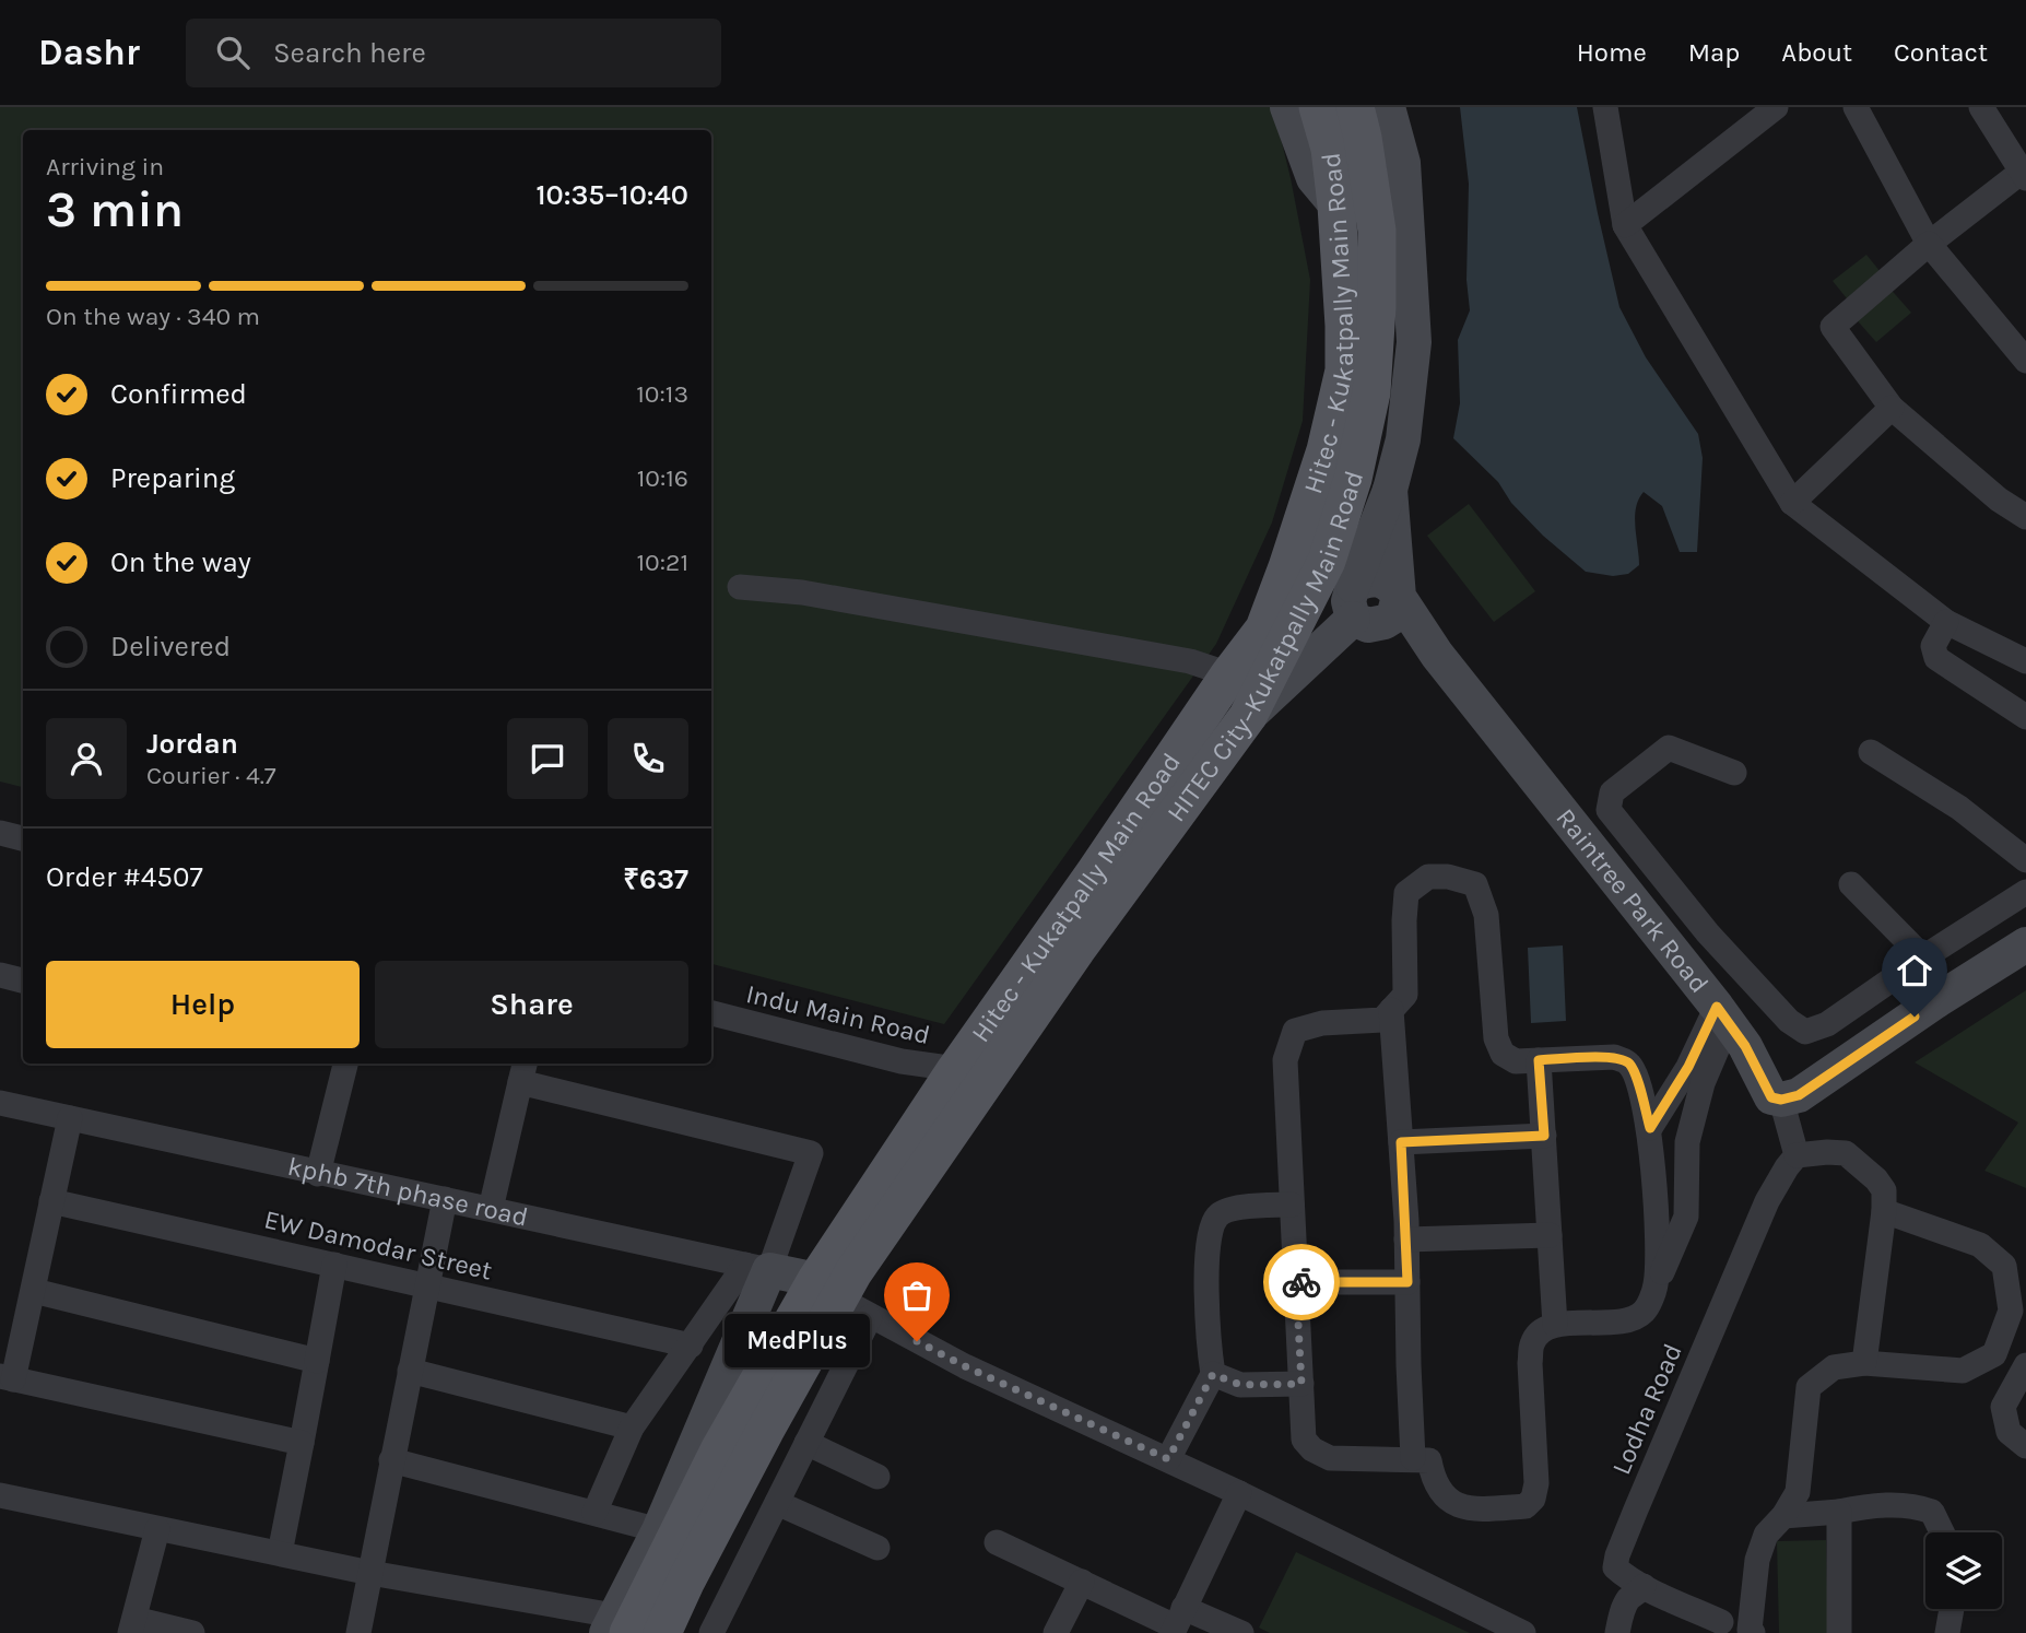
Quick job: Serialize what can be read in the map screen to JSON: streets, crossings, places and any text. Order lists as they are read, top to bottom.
{
  "streets": {
    "main road": ["Hitec - Kukatpally Main Road", "HITEC City–Kukatpally Main Road"],
    "street": [
      "Raintree Park Road",
      "Indu Main Road",
      "kphb 7th phase road",
      "EW Damodar Street",
      "Lodha Road"
    ]
  },
  "crossings": [
    ["Hitec - Kukatpally Main Road", "HITEC City–Kukatpally Main Road"],
    ["Hitec - Kukatpally Main Road", "Indu Main Road"],
    ["Hitec - Kukatpally Main Road", "kphb 7th phase road"],
    ["HITEC City–Kukatpally Main Road", "kphb 7th phase road"]
  ],
  "places": ["MedPlus"],
  "page": {
    "header": "Dashr",
    "search": "Search here",
    "nav": [
      "Home",
      "Map",
      "About",
      "Contact"
    ],
    "heading": ["3 min", "Arriving in", "10:35–10:40"],
    "panel": [
      "Jordan",
      "Courier · 4.7",
      "Order #4507",
      "₹637"
    ],
    "bar": "On the way · 340 m",
    "list": [
      ["Confirmed", "10:13"],
      ["Preparing", "10:16"],
      ["On the way", "10:21"],
      "Delivered"
    ],
    "buttons": ["Help", "Share"],
    "bubble": "MedPlus"
  }
}
